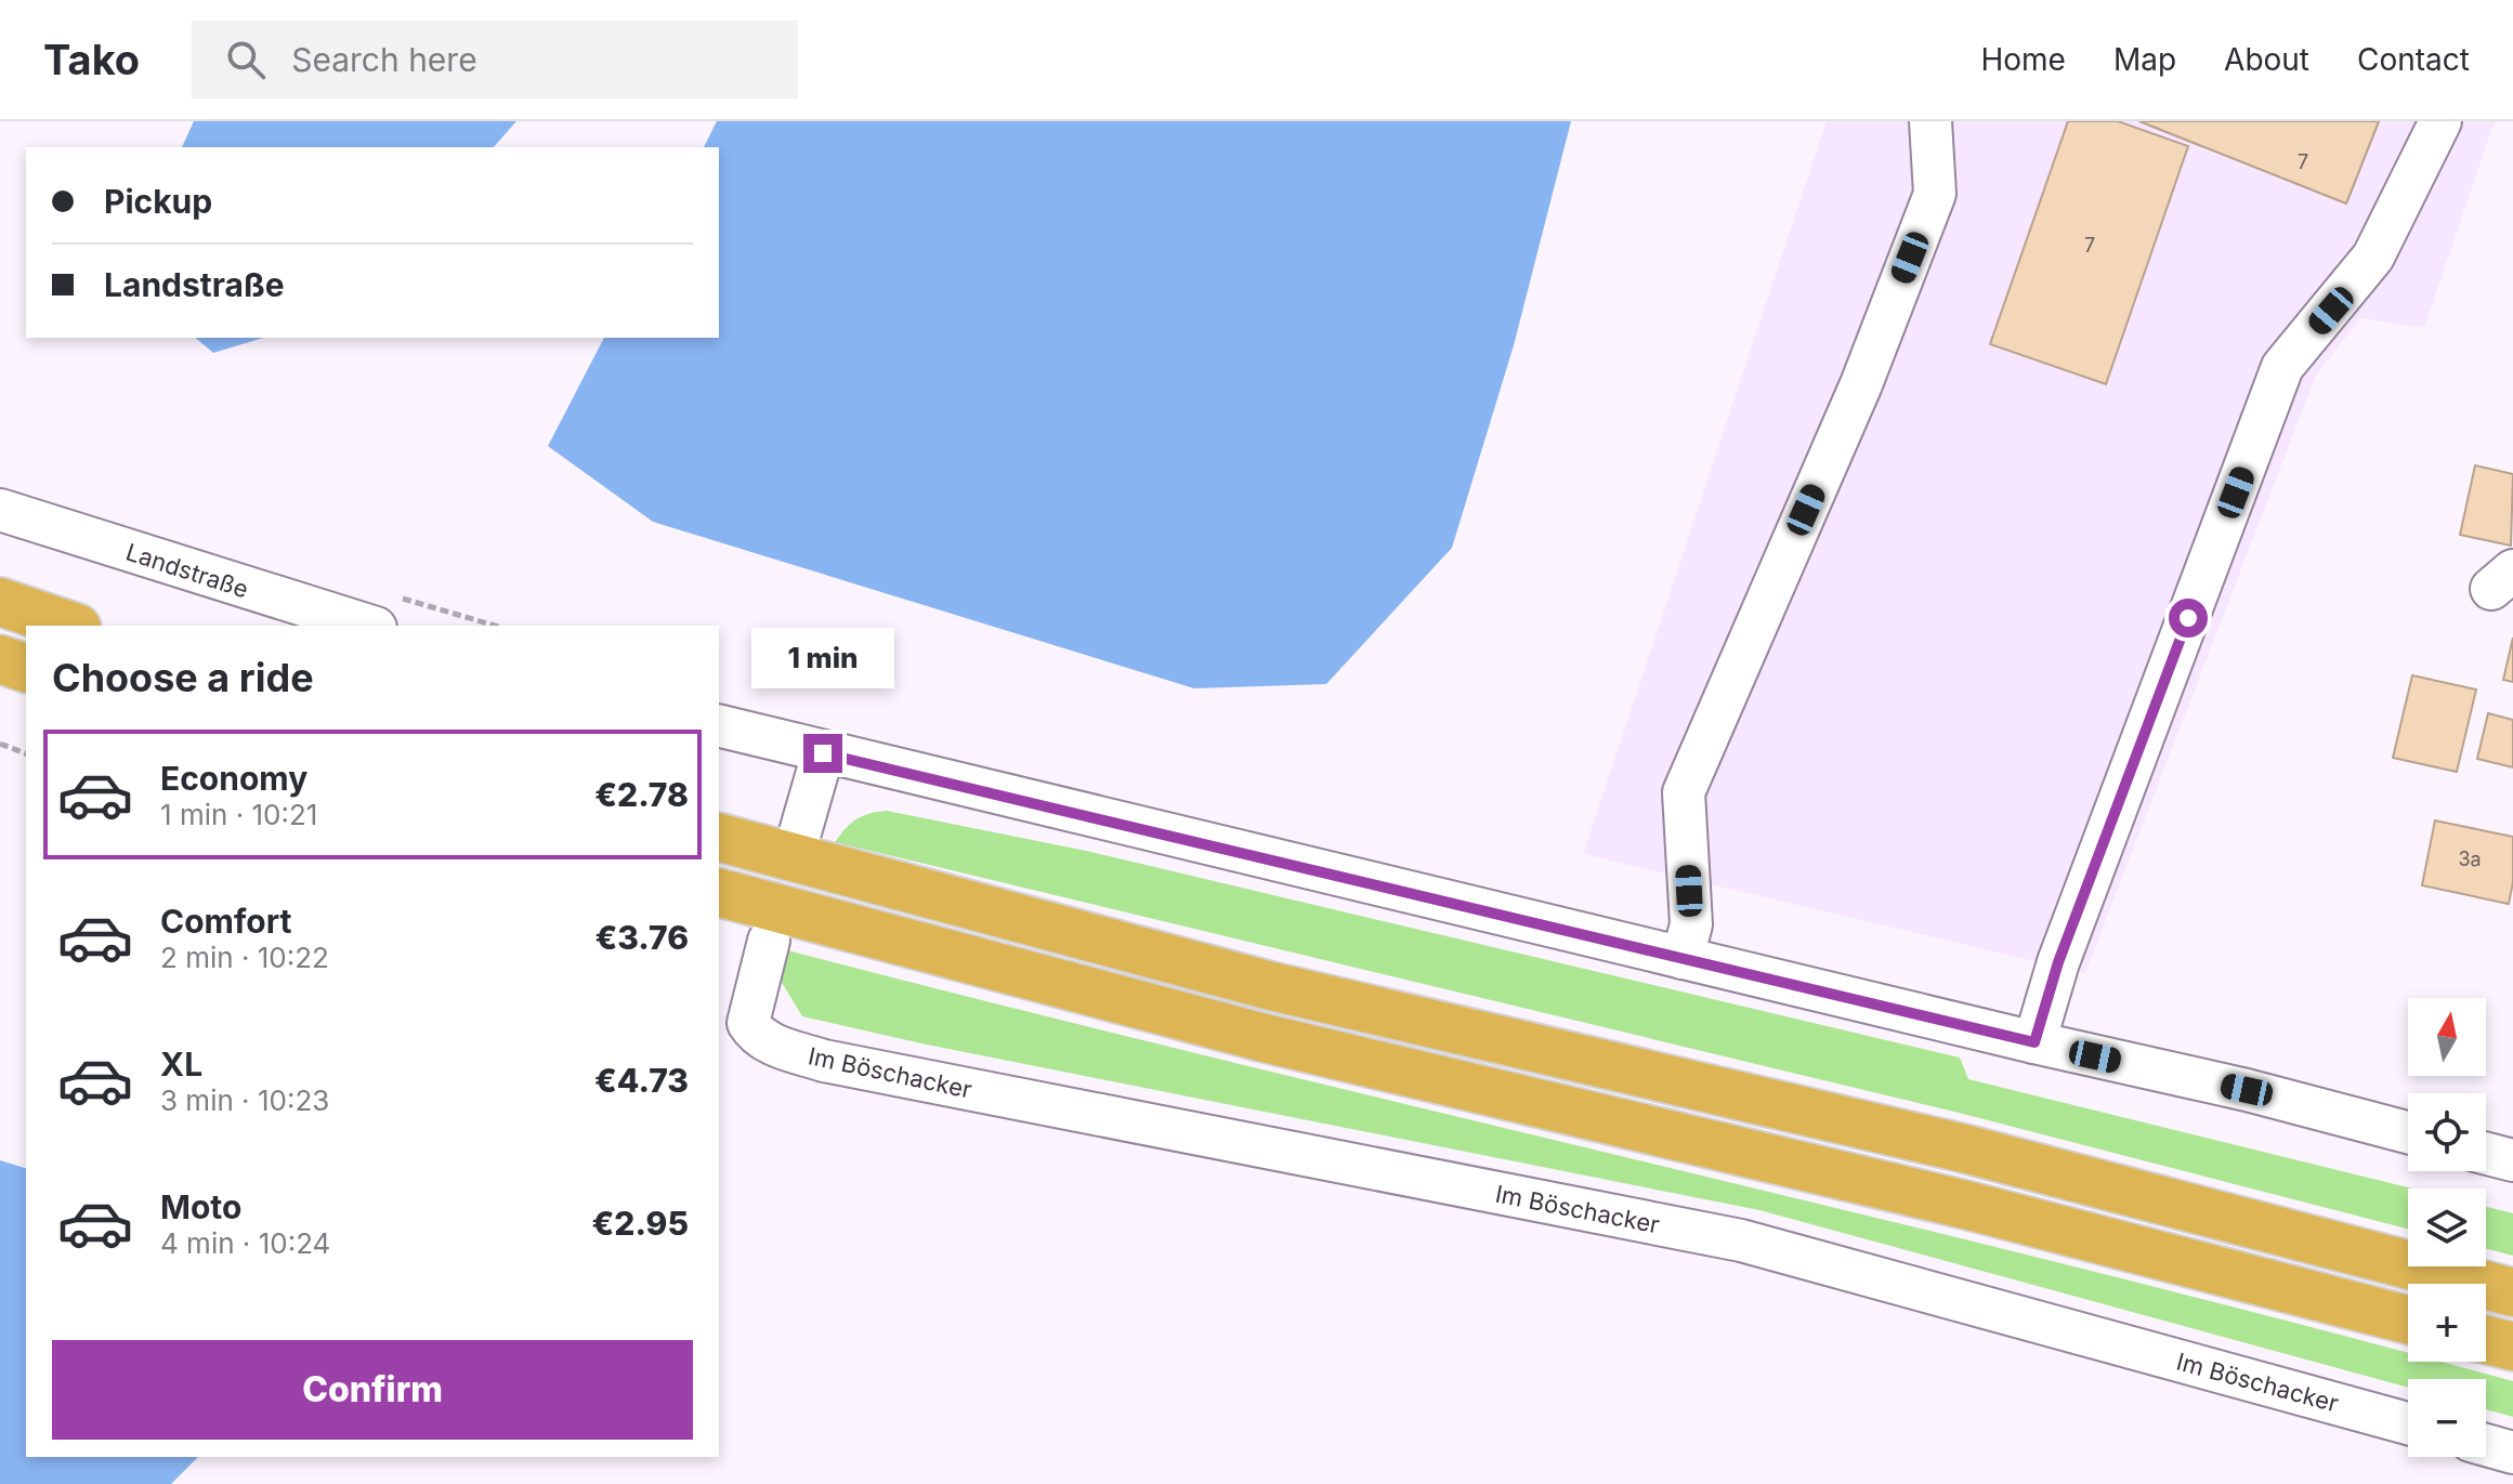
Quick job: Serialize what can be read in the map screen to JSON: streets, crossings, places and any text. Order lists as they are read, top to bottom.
{
  "streets": {
    "street": ["Landstraße", "Im Böschacker"]
  },
  "house_numbers": ["7", "7", "3a"],
  "north": "top",
  "page": {
    "header": "Tako",
    "search": "Search here",
    "nav": [
      "Home",
      "Map",
      "About",
      "Contact"
    ],
    "banner": ["Pickup", "Landstraße"],
    "heading": "Choose a ride",
    "bubble": "1 min",
    "list": [
      {
        "name": "Economy",
        "note": "1 min · 10:21",
        "value": "€2.78"
      },
      {
        "name": "Comfort",
        "note": "2 min · 10:22",
        "value": "€3.76"
      },
      {
        "name": "XL",
        "note": "3 min · 10:23",
        "value": "€4.73"
      },
      {
        "name": "Moto",
        "note": "4 min · 10:24",
        "value": "€2.95"
      }
    ],
    "map_buttons": ["+", "−"],
    "buttons": "Confirm"
  }
}
